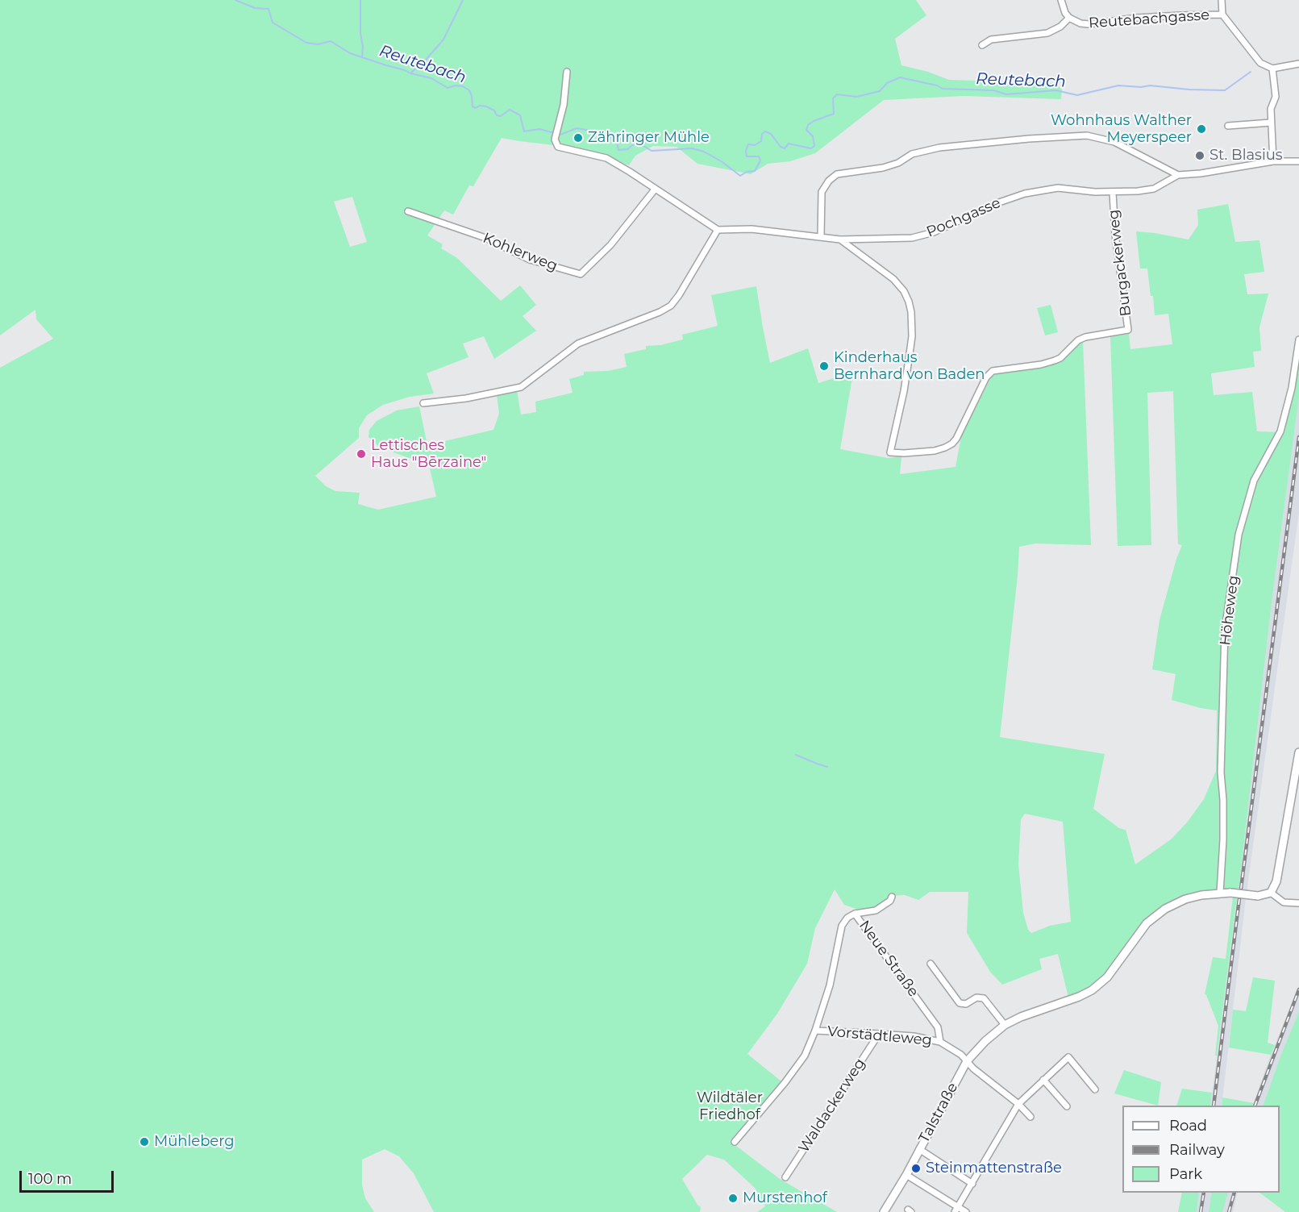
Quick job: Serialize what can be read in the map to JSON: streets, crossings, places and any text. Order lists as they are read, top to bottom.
{
  "streets": {
    "street": [
      "Reutebachgasse",
      "Pochgasse",
      "Kohlerweg",
      "Burgackerweg",
      "Höheweg",
      "Neue Straße",
      "Vorstädtleweg",
      "Waldackerweg",
      "Talstraße"
    ]
  },
  "crossings": [
    ["Pochgasse", "Burgackerweg"],
    ["Höheweg", "Talstraße"],
    ["Neue Straße", "Vorstädtleweg"],
    ["Vorstädtleweg", "Waldackerweg"],
    ["Vorstädtleweg", "Talstraße"]
  ],
  "water": ["Reutebach"],
  "parks": ["Wildtäler Friedhof"],
  "places": [
    "Wohnhaus Walther Meyerspeer",
    "Zähringer Mühle",
    "St. Blasius",
    "Kinderhaus Bernhard von Baden",
    "Lettisches Haus \"Bērzaine\"",
    "Mühleberg",
    "Steinmattenstraße",
    "Murstenhof"
  ],
  "legend": ["Road", "Railway", "Park"],
  "scale_bar": "100 m"
}
